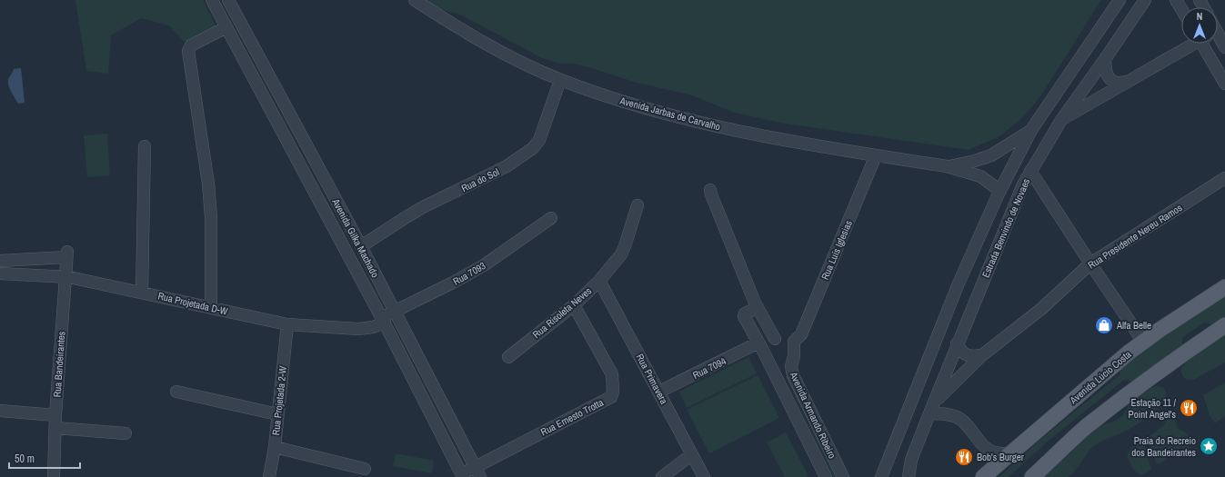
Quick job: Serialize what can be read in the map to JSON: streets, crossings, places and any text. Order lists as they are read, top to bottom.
{
  "streets": {
    "main road": ["Avenida Lúcio Costa"],
    "street": [
      "Avenida Jarbas de Carvalho",
      "Rua do Sol",
      "Estrada Benvindo de Novaes",
      "Rua Presidente Nereu Ramos",
      "Avenida Gilka Machado",
      "Rua Luís Iglesias",
      "Rua 7093",
      "Rua Projetada D-W",
      "Rua Risoleta Neves",
      "Rua Bandeirantes",
      "Rua 7094",
      "Rua Primavera",
      "Rua Projetada 2-W",
      "Avenida Armando Ribeiro",
      "Rua Ernesto Trotta"
    ]
  },
  "crossings": [
    ["Avenida Jarbas de Carvalho", "Rua do Sol"],
    ["Avenida Jarbas de Carvalho", "Estrada Benvindo de Novaes"],
    ["Avenida Jarbas de Carvalho", "Rua Luís Iglesias"],
    ["Rua do Sol", "Avenida Gilka Machado"],
    ["Estrada Benvindo de Novaes", "Rua Presidente Nereu Ramos"],
    ["Avenida Gilka Machado", "Rua 7093"],
    ["Avenida Gilka Machado", "Rua Projetada D-W"],
    ["Avenida Gilka Machado", "Rua Ernesto Trotta"],
    ["Rua Luís Iglesias", "Avenida Armando Ribeiro"],
    ["Rua 7093", "Rua Projetada D-W"],
    ["Rua Projetada D-W", "Rua Bandeirantes"],
    ["Rua Projetada D-W", "Rua Projetada 2-W"],
    ["Rua Risoleta Neves", "Rua Primavera"],
    ["Rua Risoleta Neves", "Rua Ernesto Trotta"],
    ["Rua 7094", "Rua Primavera"],
    ["Rua 7094", "Avenida Armando Ribeiro"]
  ],
  "places": {
    "shop": ["Alfa Belle"],
    "restaurant": ["Estação 11 / Point Angel's", "Bob's Burger"],
    "place": ["Praia do Recreio dos Bandeirantes"]
  },
  "scale_bar": "50 m",
  "north": "top"
}
